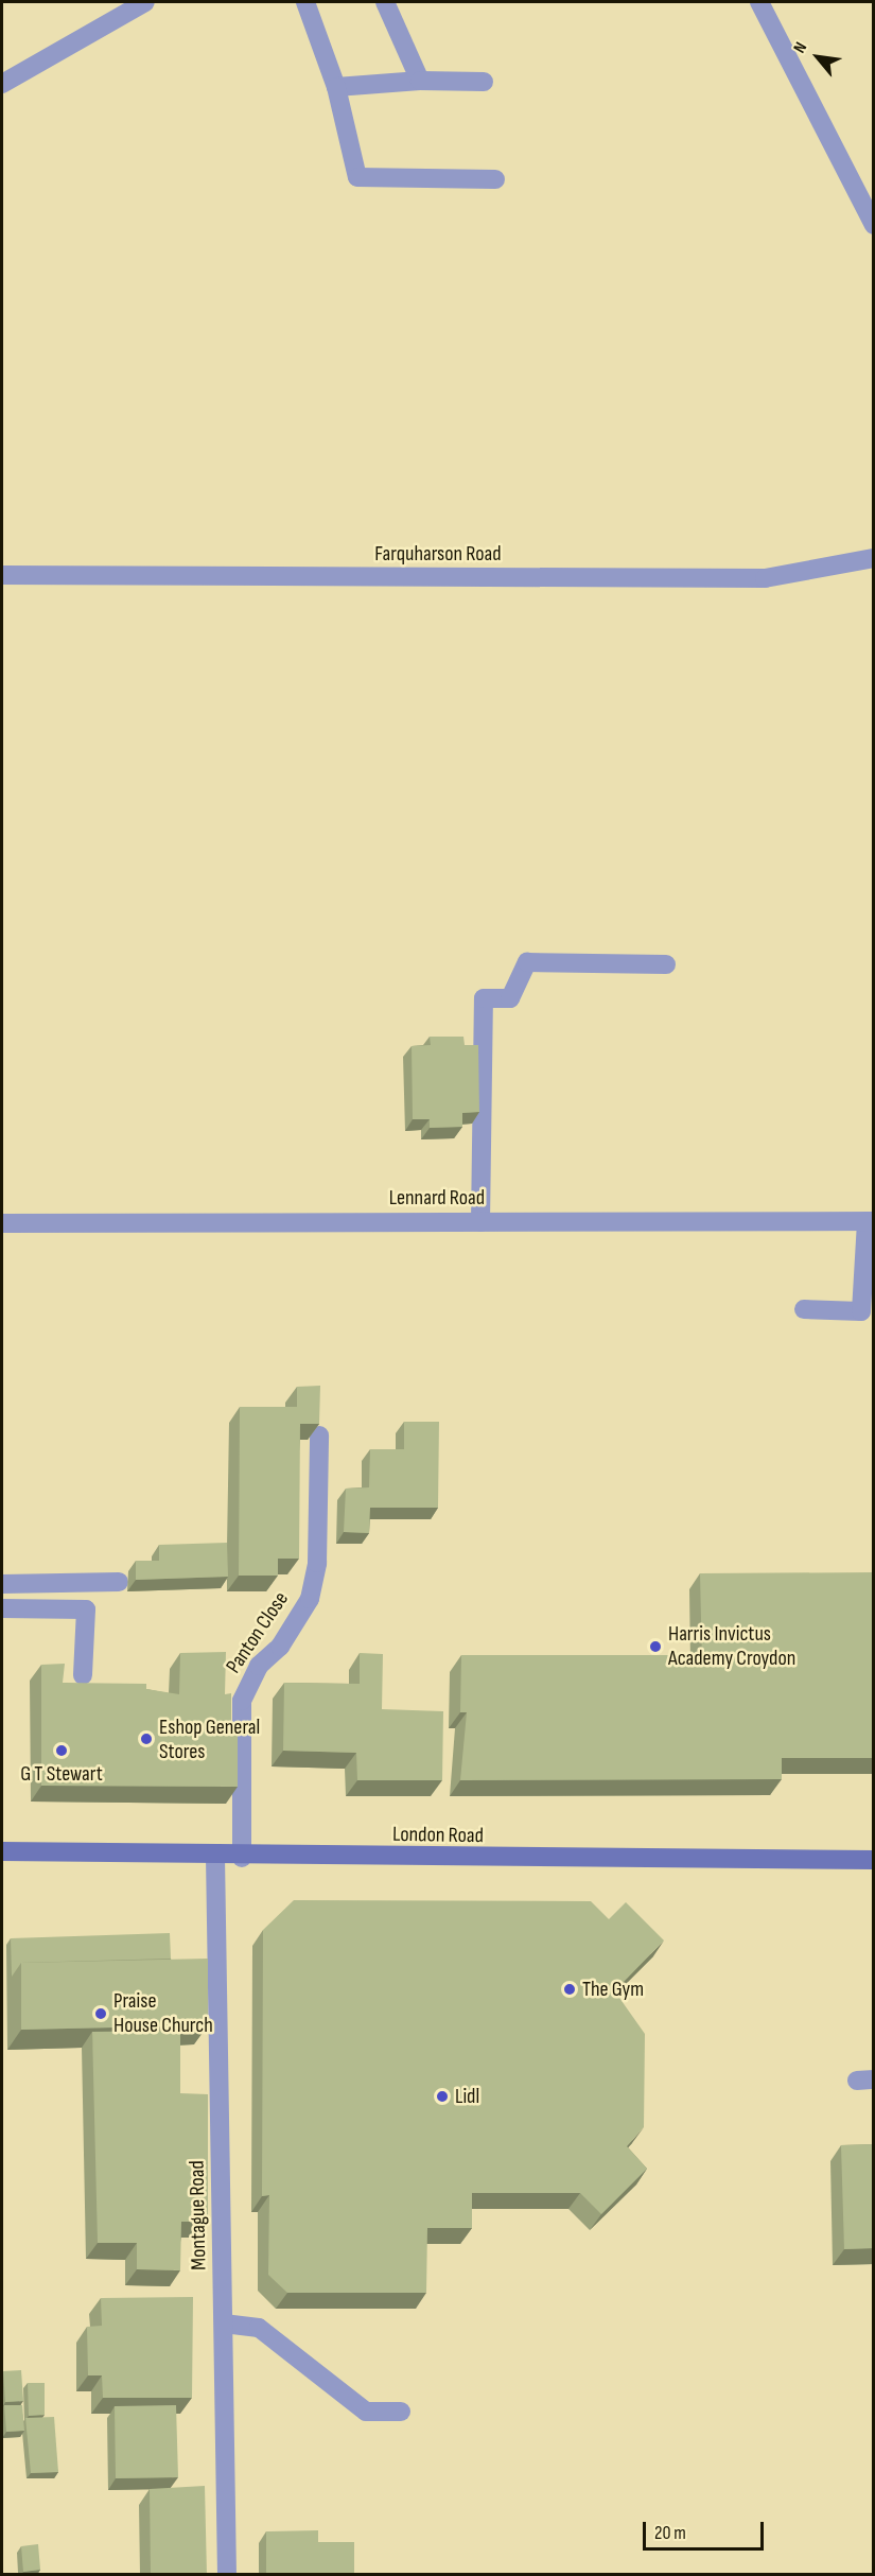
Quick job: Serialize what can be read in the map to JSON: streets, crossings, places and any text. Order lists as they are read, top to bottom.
{
  "streets": {
    "street": [
      "Farquharson Road",
      "Lennard Road",
      "Panton Close",
      "London Road",
      "Montague Road"
    ]
  },
  "crossings": [
    ["Panton Close", "London Road"],
    ["London Road", "Montague Road"]
  ],
  "places": [
    "Harris Invictus Academy Croydon",
    "Eshop General Stores",
    "G T Stewart",
    "The Gym",
    "Praise House Church",
    "Lidl"
  ],
  "scale_bar": "20 m",
  "north": "top left"
}
